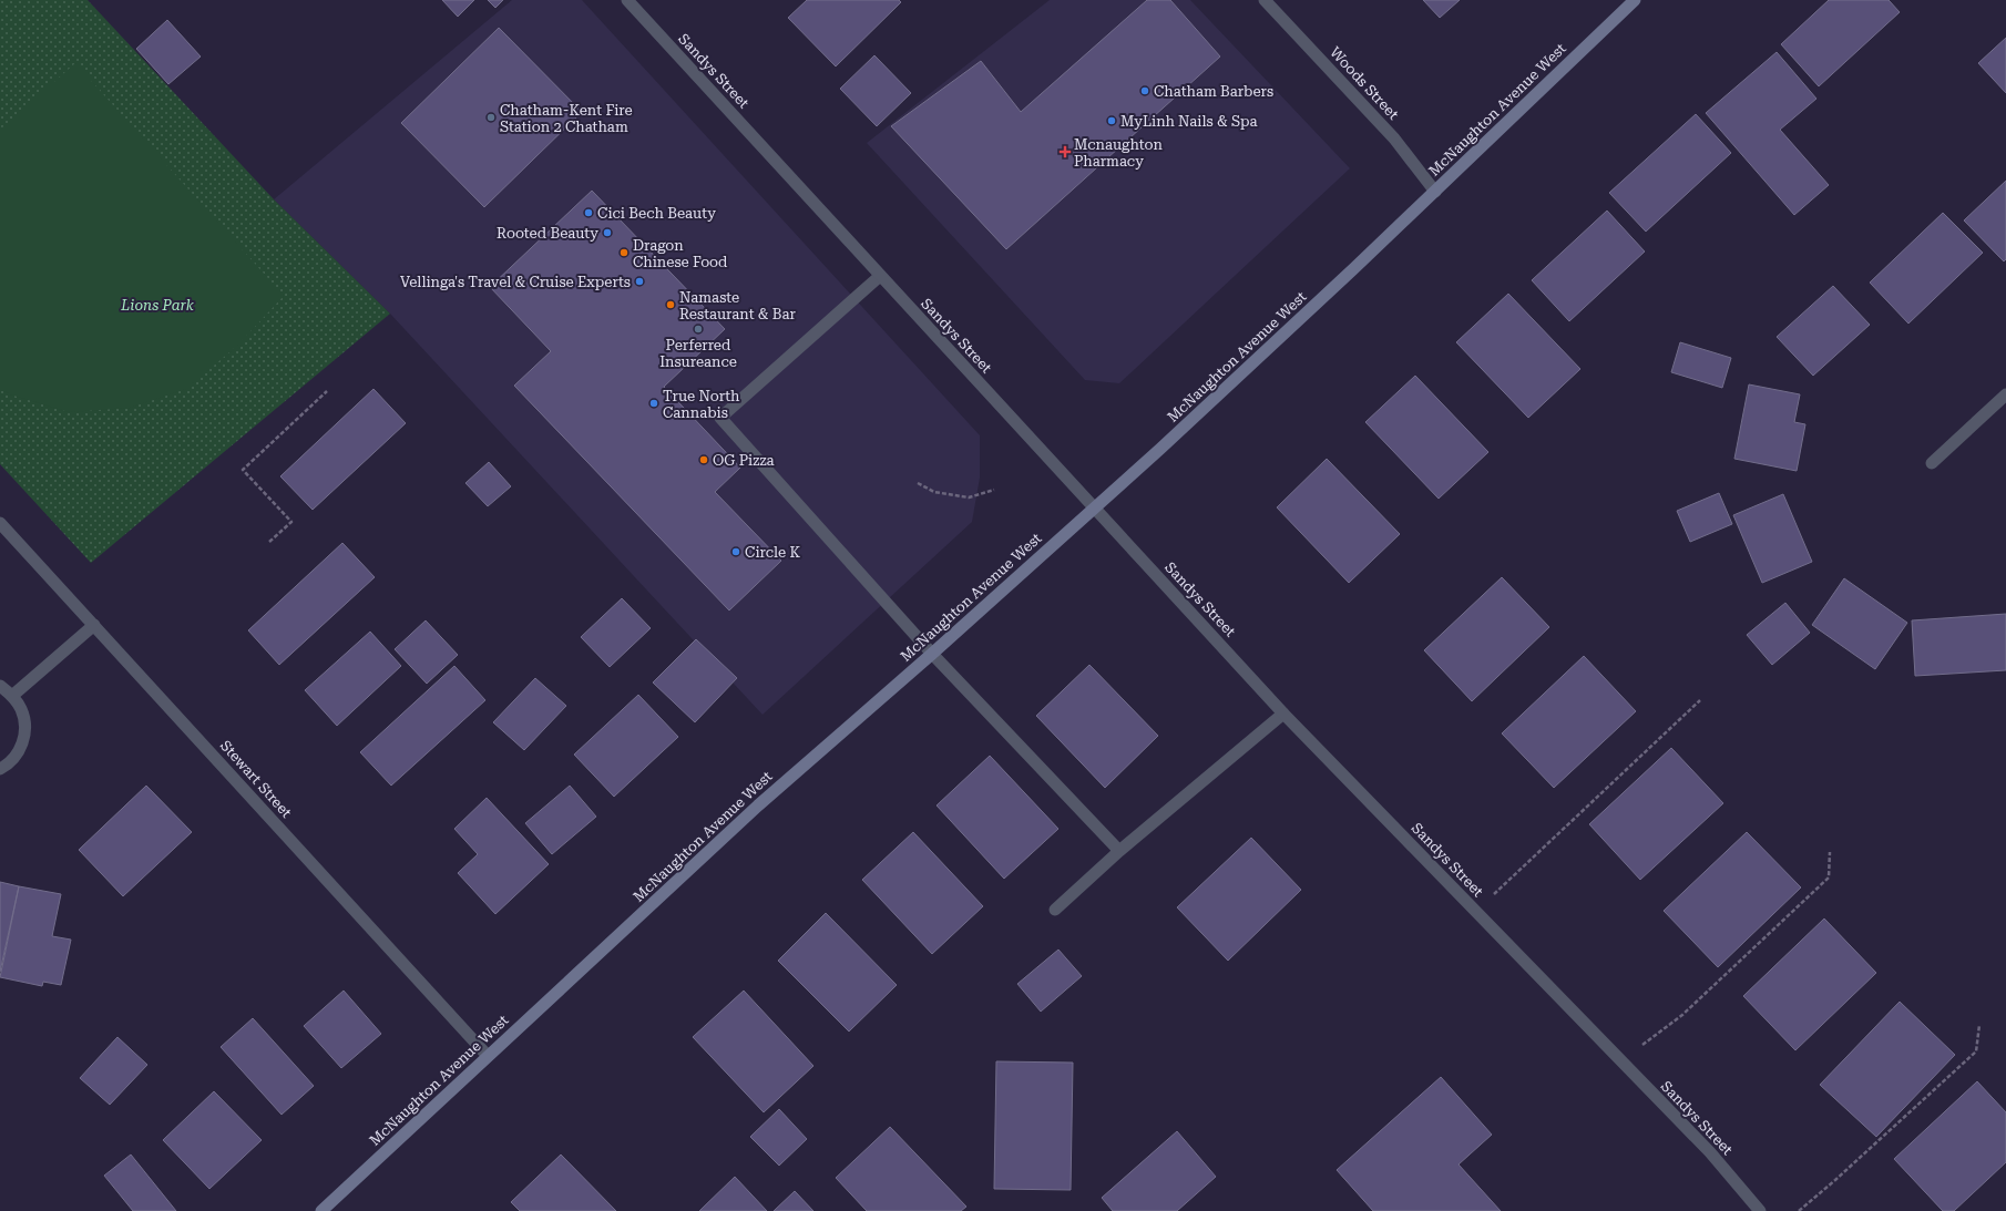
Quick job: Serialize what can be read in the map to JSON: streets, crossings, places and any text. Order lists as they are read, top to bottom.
{
  "streets": {
    "main road": ["McNaughton Avenue West"],
    "street": ["Sandys Street", "Woods Street", "Stewart Street"]
  },
  "crossings": [
    ["Sandys Street", "McNaughton Avenue West"],
    ["Woods Street", "McNaughton Avenue West"],
    ["McNaughton Avenue West", "Stewart Street"]
  ],
  "parks": ["Lions Park"],
  "places": {
    "other": [
      "Chatham Barbers",
      "Chatham-Kent Fire Station 2 Chatham",
      "MyLinh Nails & Spa",
      "Cici Bech Beauty",
      "Rooted Beauty",
      "Dragon Chinese Food",
      "Vellinga's Travel & Cruise Experts",
      "Namaste Restaurant & Bar",
      "Perferred Insureance",
      "True North Cannabis",
      "OG Pizza",
      "Circle K"
    ],
    "health": ["Mcnaughton Pharmacy"]
  }
}
